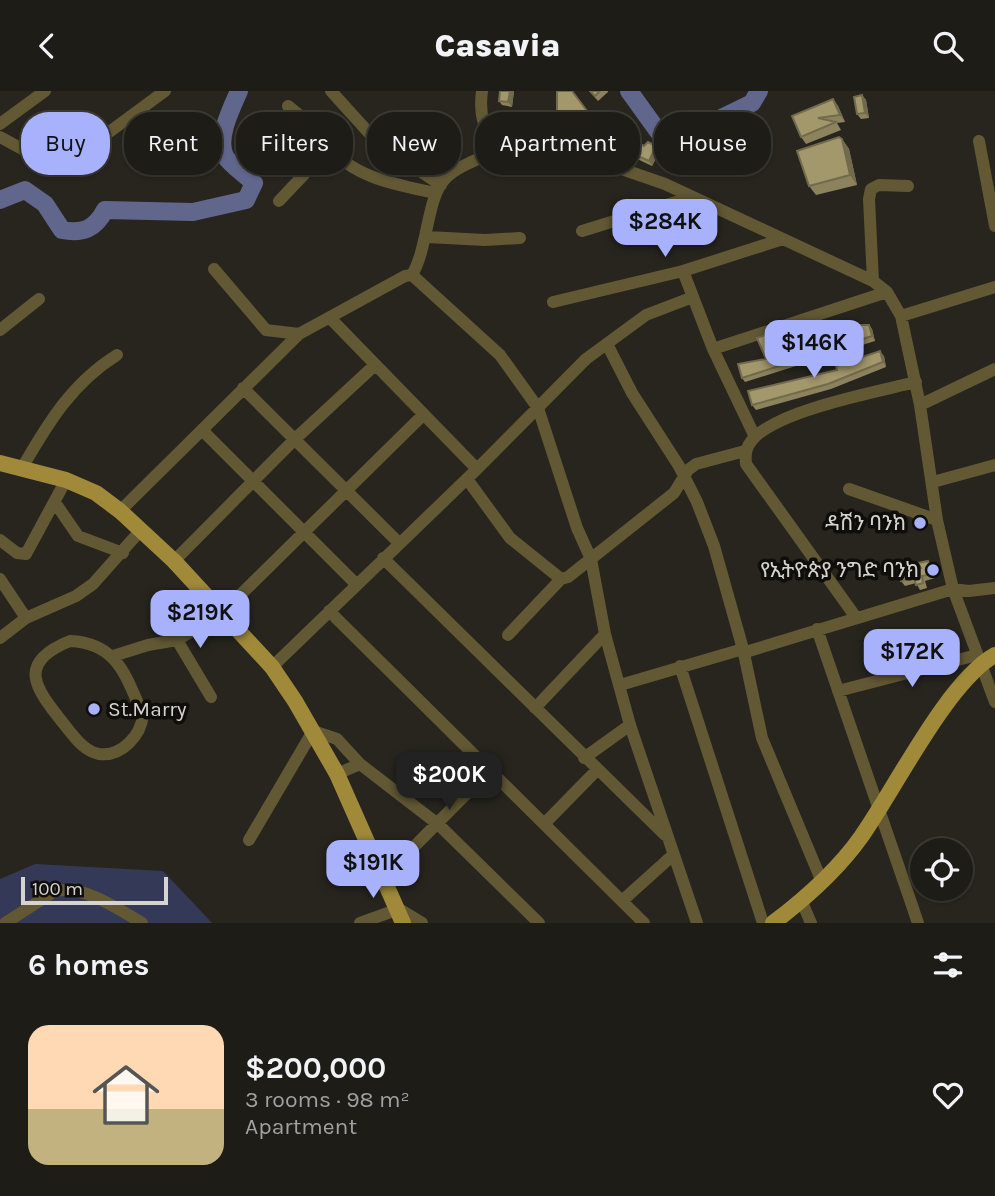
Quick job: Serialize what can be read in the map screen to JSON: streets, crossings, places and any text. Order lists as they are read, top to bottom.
{
  "places": ["ዳሽን ባንክ", "የኢትዮጵያ ንግድ ባንክ", "St.Marry"],
  "scale_bar": "100 m",
  "page": {
    "header": "Casavia",
    "chip": [
      "Buy",
      "Rent",
      "Filters",
      "New",
      "Apartment",
      "House"
    ],
    "price": [
      "$284K",
      "$146K",
      "$219K",
      "$172K",
      "$200K",
      "$191K"
    ],
    "scale": "100 m",
    "heading": "6 homes",
    "list": [
      {
        "name": "$200,000",
        "note": "3 rooms · 98 m² · Apartment"
      }
    ]
  }
}
